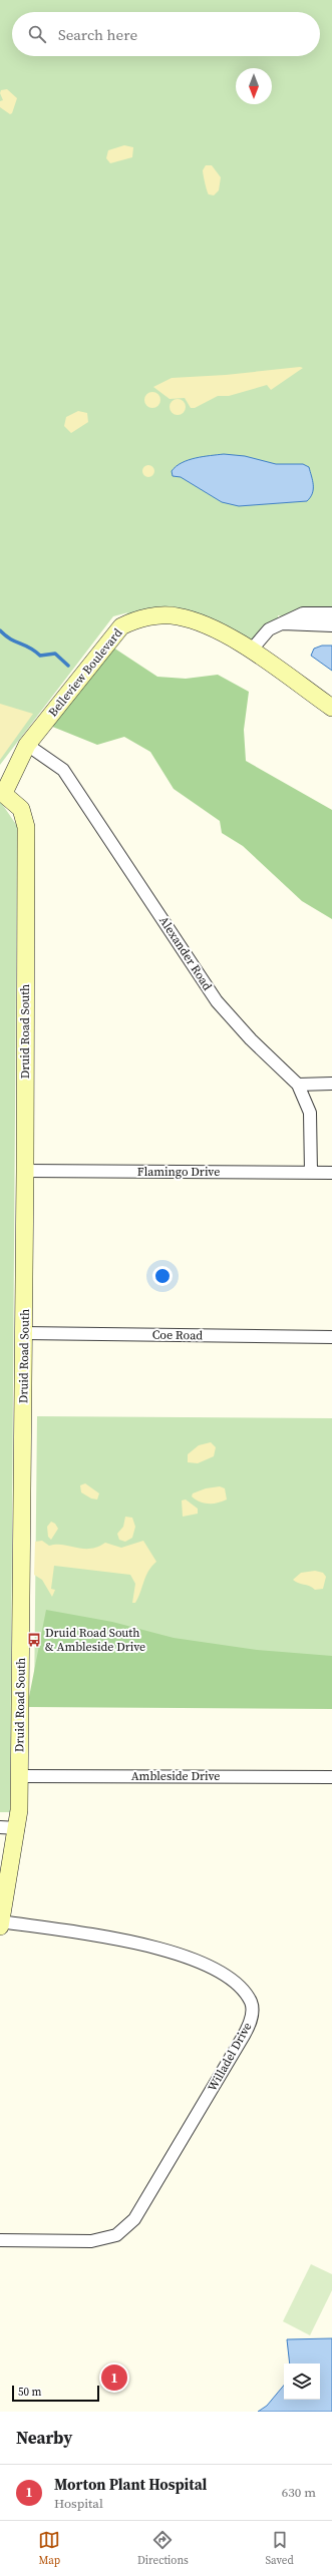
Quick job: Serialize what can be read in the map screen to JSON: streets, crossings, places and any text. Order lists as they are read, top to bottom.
{
  "streets": {
    "street": [
      "Belleview Boulevard",
      "Alexander Road",
      "Druid Road South",
      "Flamingo Drive",
      "Coe Road",
      "Ambleside Drive",
      "Willadel Drive"
    ]
  },
  "crossings": [
    ["Belleview Boulevard", "Alexander Road"],
    ["Belleview Boulevard", "Druid Road South"],
    ["Alexander Road", "Flamingo Drive"],
    ["Druid Road South", "Flamingo Drive"],
    ["Druid Road South", "Coe Road"],
    ["Druid Road South", "Ambleside Drive"],
    ["Druid Road South", "Willadel Drive"]
  ],
  "places": {
    "bus stop": ["Druid Road South & Ambleside Drive"]
  },
  "scale_bar": "50 m",
  "north": "bottom",
  "page": {
    "search": "Search here",
    "pins": "1",
    "scale": "50 m",
    "heading": "Nearby",
    "list": [
      {
        "mark": "1",
        "name": "Morton Plant Hospital",
        "note": "Hospital",
        "value": "630 m"
      }
    ],
    "nav": ["Map", "Directions", "Saved"]
  }
}
